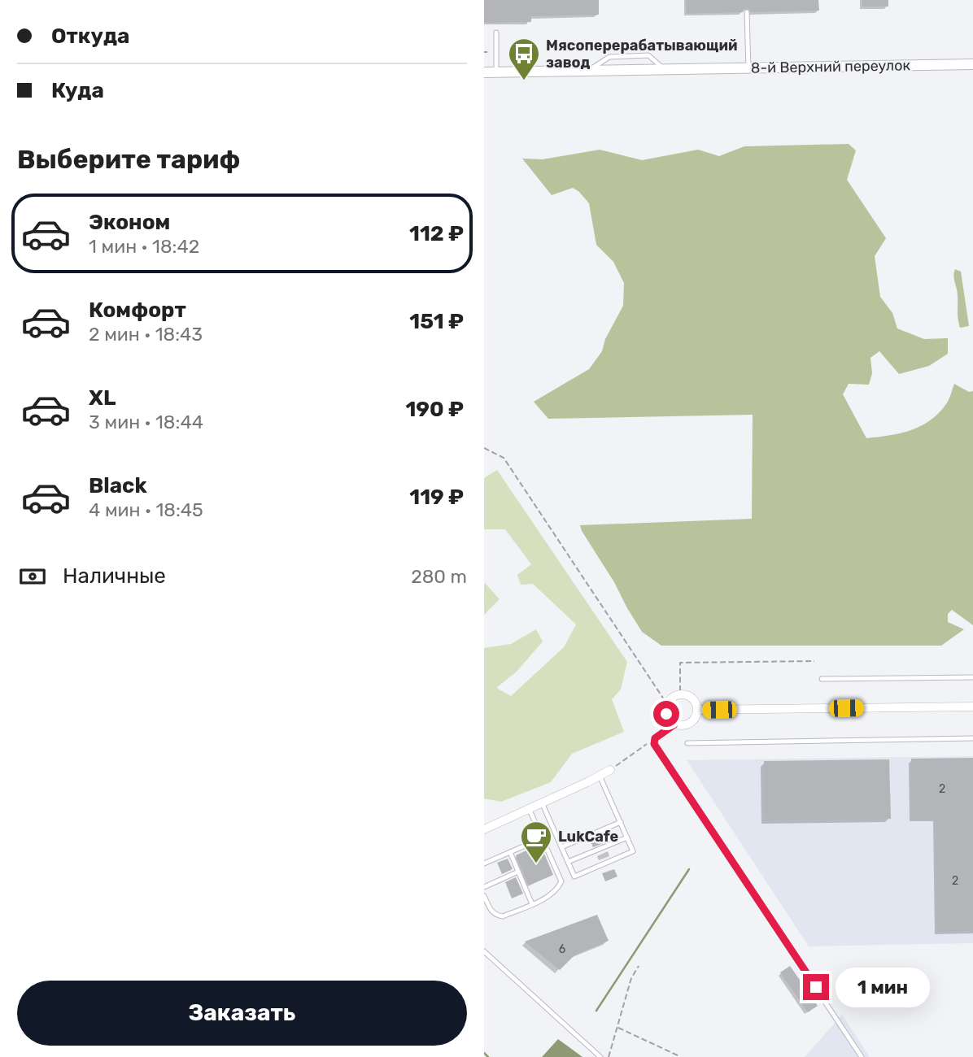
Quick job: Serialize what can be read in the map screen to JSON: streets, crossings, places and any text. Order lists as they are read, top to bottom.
{
  "streets": {
    "street": ["8-й Верхний переулок"]
  },
  "places": {
    "bus stop": ["Мясоперерабатывающий завод"],
    "cafe": ["LukCafe"]
  },
  "house_numbers": ["2", "2", "6"],
  "page": {
    "banner": ["Откуда", "Куда"],
    "heading": "Выберите тариф",
    "list": [
      {
        "name": "Эконом",
        "note": "1 мин · 18:42",
        "value": "112 ₽"
      },
      {
        "name": "Комфорт",
        "note": "2 мин · 18:43",
        "value": "151 ₽"
      },
      {
        "name": "XL",
        "note": "3 мин · 18:44",
        "value": "190 ₽"
      },
      {
        "name": "Black",
        "note": "4 мин · 18:45",
        "value": "119 ₽"
      }
    ],
    "pay": ["Наличные", "280 m"],
    "bubble": "1 мин",
    "buttons": "Заказать"
  }
}
